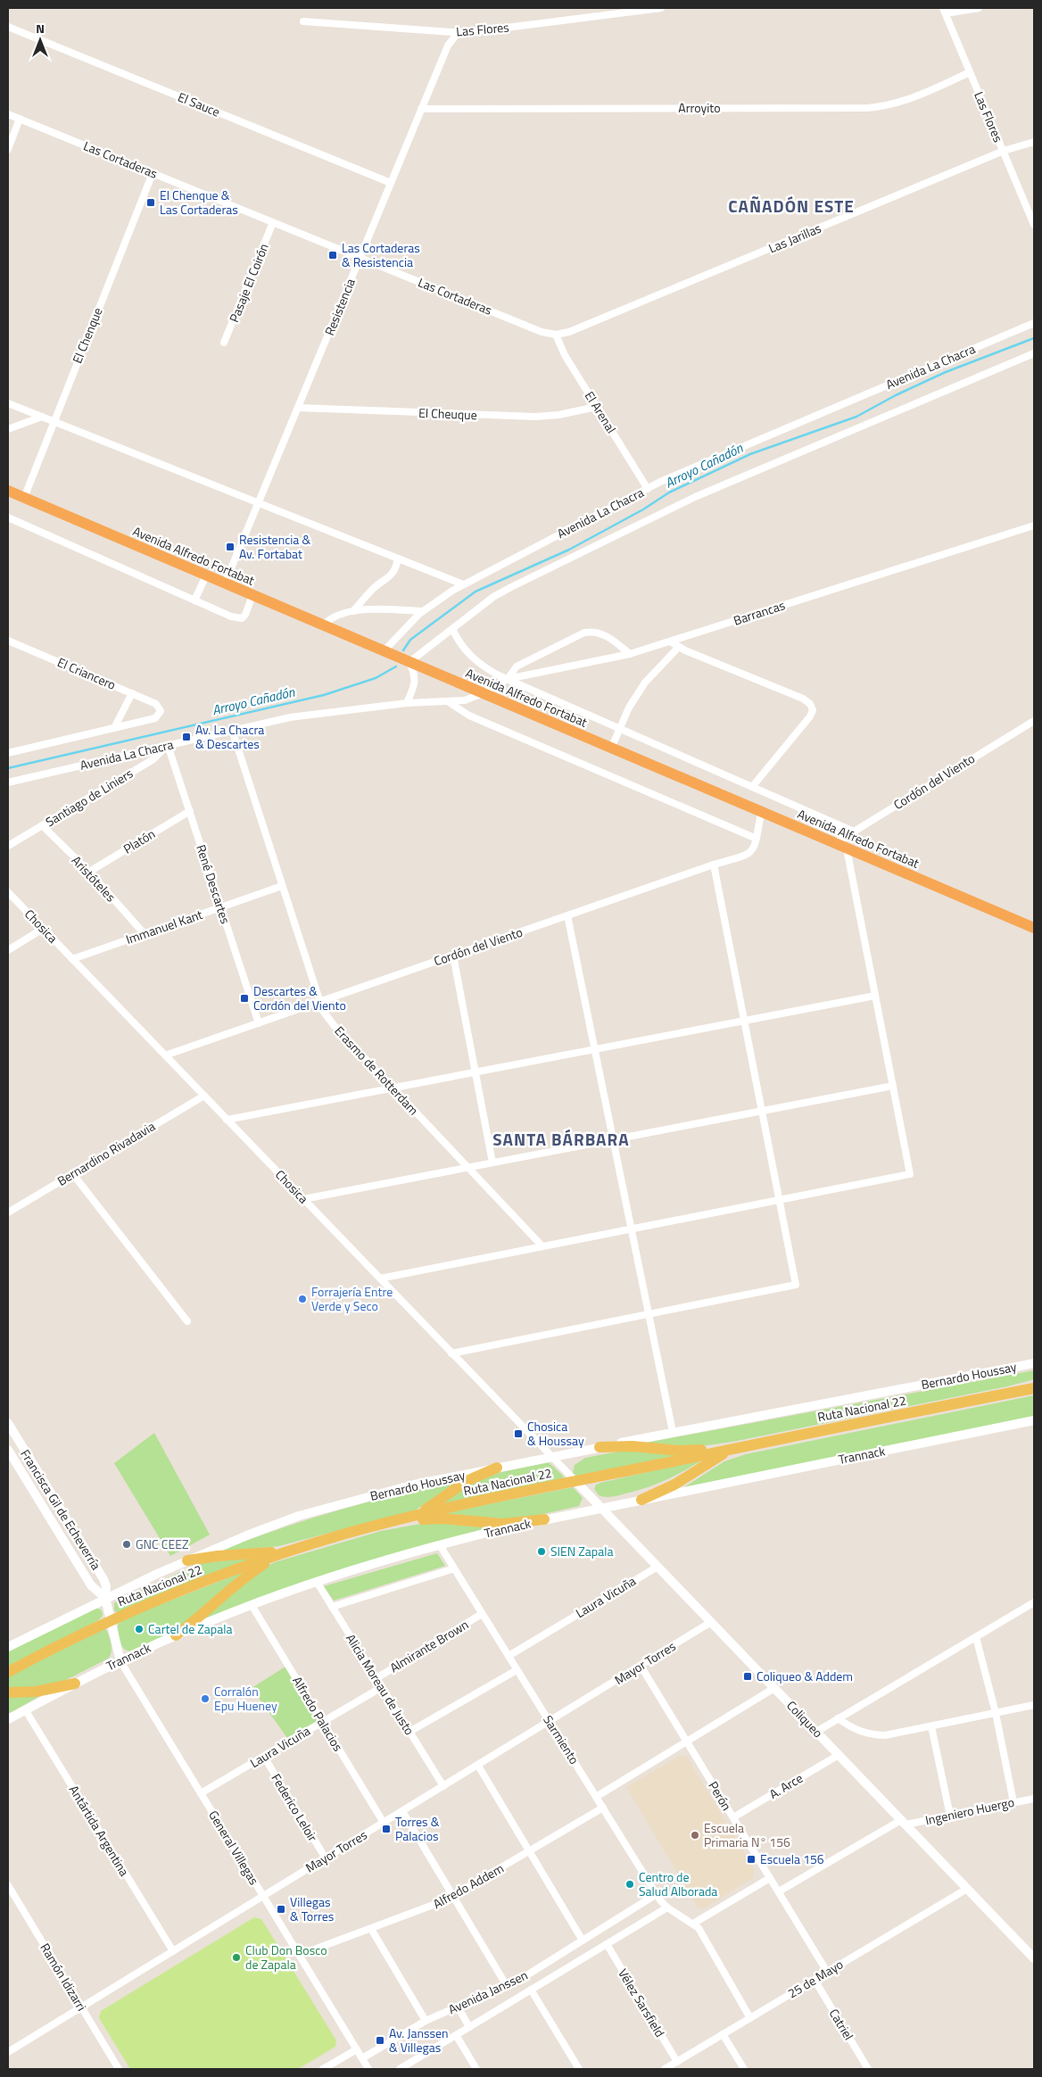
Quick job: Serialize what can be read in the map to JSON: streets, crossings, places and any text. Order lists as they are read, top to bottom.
{
  "streets": {
    "highway": ["Avenida Alfredo Fortabat"],
    "main road": ["Ruta Nacional 22"],
    "street": [
      "Las Flores",
      "El Sauce",
      "Arroyito",
      "Las Cortaderas",
      "Las Jarillas",
      "Pasaje El Coirón",
      "Resistencia",
      "El Chenque",
      "Avenida La Chacra",
      "El Arenal",
      "El Cheuque",
      "Barrancas",
      "El Criancero",
      "Cordón del Viento",
      "Santiago de Liniers",
      "Platón",
      "Aristóteles",
      "René Descartes",
      "Chosica",
      "Immanuel Kant",
      "Erasmo de Rotterdam",
      "Bernardino Rivadavia",
      "Bernardo Houssay",
      "Trannack",
      "Francisca Gil de Echeverría",
      "Laura Vicuña",
      "Almirante Brown",
      "Mayor Torres",
      "Alicia Moreau de Justo",
      "Alfredo Palacios",
      "Coliqueo",
      "Sarmiento",
      "A. Arce",
      "Perón",
      "Federico Leloir",
      "Ingeniero Huergo",
      "Antártida Argentina",
      "General Villegas",
      "Alfredo Addem",
      "Ramón Idizarri",
      "25 de Mayo",
      "Avenida Janssen",
      "Vélez Sarsfield",
      "Catriel"
    ]
  },
  "crossings": [
    ["Las Flores", "Arroyito"],
    ["Las Flores", "Las Jarillas"],
    ["Las Flores", "Resistencia"],
    ["El Sauce", "Resistencia"],
    ["Arroyito", "Resistencia"],
    ["Las Cortaderas", "Las Jarillas"],
    ["Las Cortaderas", "Pasaje El Coirón"],
    ["Las Cortaderas", "Resistencia"],
    ["Las Cortaderas", "El Chenque"],
    ["Las Cortaderas", "El Arenal"],
    ["Las Jarillas", "El Arenal"],
    ["Resistencia", "El Cheuque"],
    ["Resistencia", "Avenida Alfredo Fortabat"],
    ["El Chenque", "Avenida Alfredo Fortabat"],
    ["Avenida La Chacra", "El Arenal"],
    ["Avenida La Chacra", "Avenida Alfredo Fortabat"],
    ["Avenida La Chacra", "Barrancas"],
    ["Avenida La Chacra", "Santiago de Liniers"],
    ["Avenida La Chacra", "René Descartes"],
    ["Avenida La Chacra", "Erasmo de Rotterdam"],
    ["El Arenal", "El Cheuque"],
    ["Avenida Alfredo Fortabat", "Barrancas"],
    ["Avenida Alfredo Fortabat", "Cordón del Viento"],
    ["Cordón del Viento", "René Descartes"],
    ["Cordón del Viento", "Chosica"],
    ["Cordón del Viento", "Erasmo de Rotterdam"],
    ["Santiago de Liniers", "Aristóteles"],
    ["Santiago de Liniers", "René Descartes"],
    ["Platón", "Aristóteles"],
    ["Platón", "René Descartes"],
    ["Aristóteles", "Immanuel Kant"],
    ["René Descartes", "Immanuel Kant"],
    ["Chosica", "Immanuel Kant"],
    ["Chosica", "Bernardino Rivadavia"],
    ["Chosica", "Bernardo Houssay"],
    ["Chosica", "Ruta Nacional 22"],
    ["Chosica", "Coliqueo"],
    ["Immanuel Kant", "Erasmo de Rotterdam"],
    ["Bernardo Houssay", "Francisca Gil de Echeverría"],
    ["Ruta Nacional 22", "Francisca Gil de Echeverría"],
    ["Ruta Nacional 22", "Coliqueo"],
    ["Ruta Nacional 22", "General Villegas"],
    ["Trannack", "Alicia Moreau de Justo"],
    ["Trannack", "Alfredo Palacios"],
    ["Trannack", "Coliqueo"],
    ["Trannack", "Sarmiento"],
    ["Trannack", "Antártida Argentina"],
    ["Trannack", "General Villegas"],
    ["Francisca Gil de Echeverría", "General Villegas"],
    ["Laura Vicuña", "Alicia Moreau de Justo"],
    ["Laura Vicuña", "Alfredo Palacios"],
    ["Laura Vicuña", "Coliqueo"],
    ["Laura Vicuña", "Sarmiento"],
    ["Laura Vicuña", "Federico Leloir"],
    ["Laura Vicuña", "General Villegas"],
    ["Almirante Brown", "Alicia Moreau de Justo"],
    ["Almirante Brown", "Sarmiento"],
    ["Mayor Torres", "Alicia Moreau de Justo"],
    ["Mayor Torres", "Alfredo Palacios"],
    ["Mayor Torres", "Coliqueo"],
    ["Mayor Torres", "Sarmiento"],
    ["Mayor Torres", "Perón"],
    ["Mayor Torres", "Federico Leloir"],
    ["Mayor Torres", "Antártida Argentina"],
    ["Mayor Torres", "General Villegas"],
    ["Mayor Torres", "Ramón Idizarri"],
    ["Coliqueo", "A. Arce"],
    ["Coliqueo", "Ingeniero Huergo"],
    ["Coliqueo", "25 de Mayo"],
    ["Sarmiento", "Alfredo Addem"],
    ["Sarmiento", "Avenida Janssen"],
    ["A. Arce", "Perón"],
    ["Perón", "Ingeniero Huergo"],
    ["Perón", "25 de Mayo"],
    ["General Villegas", "Alfredo Addem"],
    ["General Villegas", "Avenida Janssen"],
    ["25 de Mayo", "Vélez Sarsfield"],
    ["25 de Mayo", "Catriel"],
    ["Avenida Janssen", "Vélez Sarsfield"]
  ],
  "districts": ["CAÑADÓN ESTE", "SANTA BÁRBARA"],
  "water": ["Arroyo Cañadón"],
  "places": {
    "transit": [
      "El Chenque & Las Cortaderas",
      "Las Cortaderas & Resistencia",
      "Resistencia & Av. Fortabat",
      "Av. La Chacra & Descartes",
      "Descartes & Cordón del Viento",
      "Chosica & Houssay",
      "Coliqueo & Addem",
      "Torres & Palacios",
      "Escuela 156",
      "Villegas & Torres",
      "Av. Janssen & Villegas"
    ],
    "other": [
      "Forrajería Entre Verde y Seco",
      "GNC CEEZ",
      "SIEN Zapala",
      "Cartel de Zapala",
      "Corralón Epu Hueney",
      "Escuela Primaria N° 156",
      "Centro de Salud Alborada",
      "Club Don Bosco de Zapala"
    ]
  },
  "north": "top"
}
